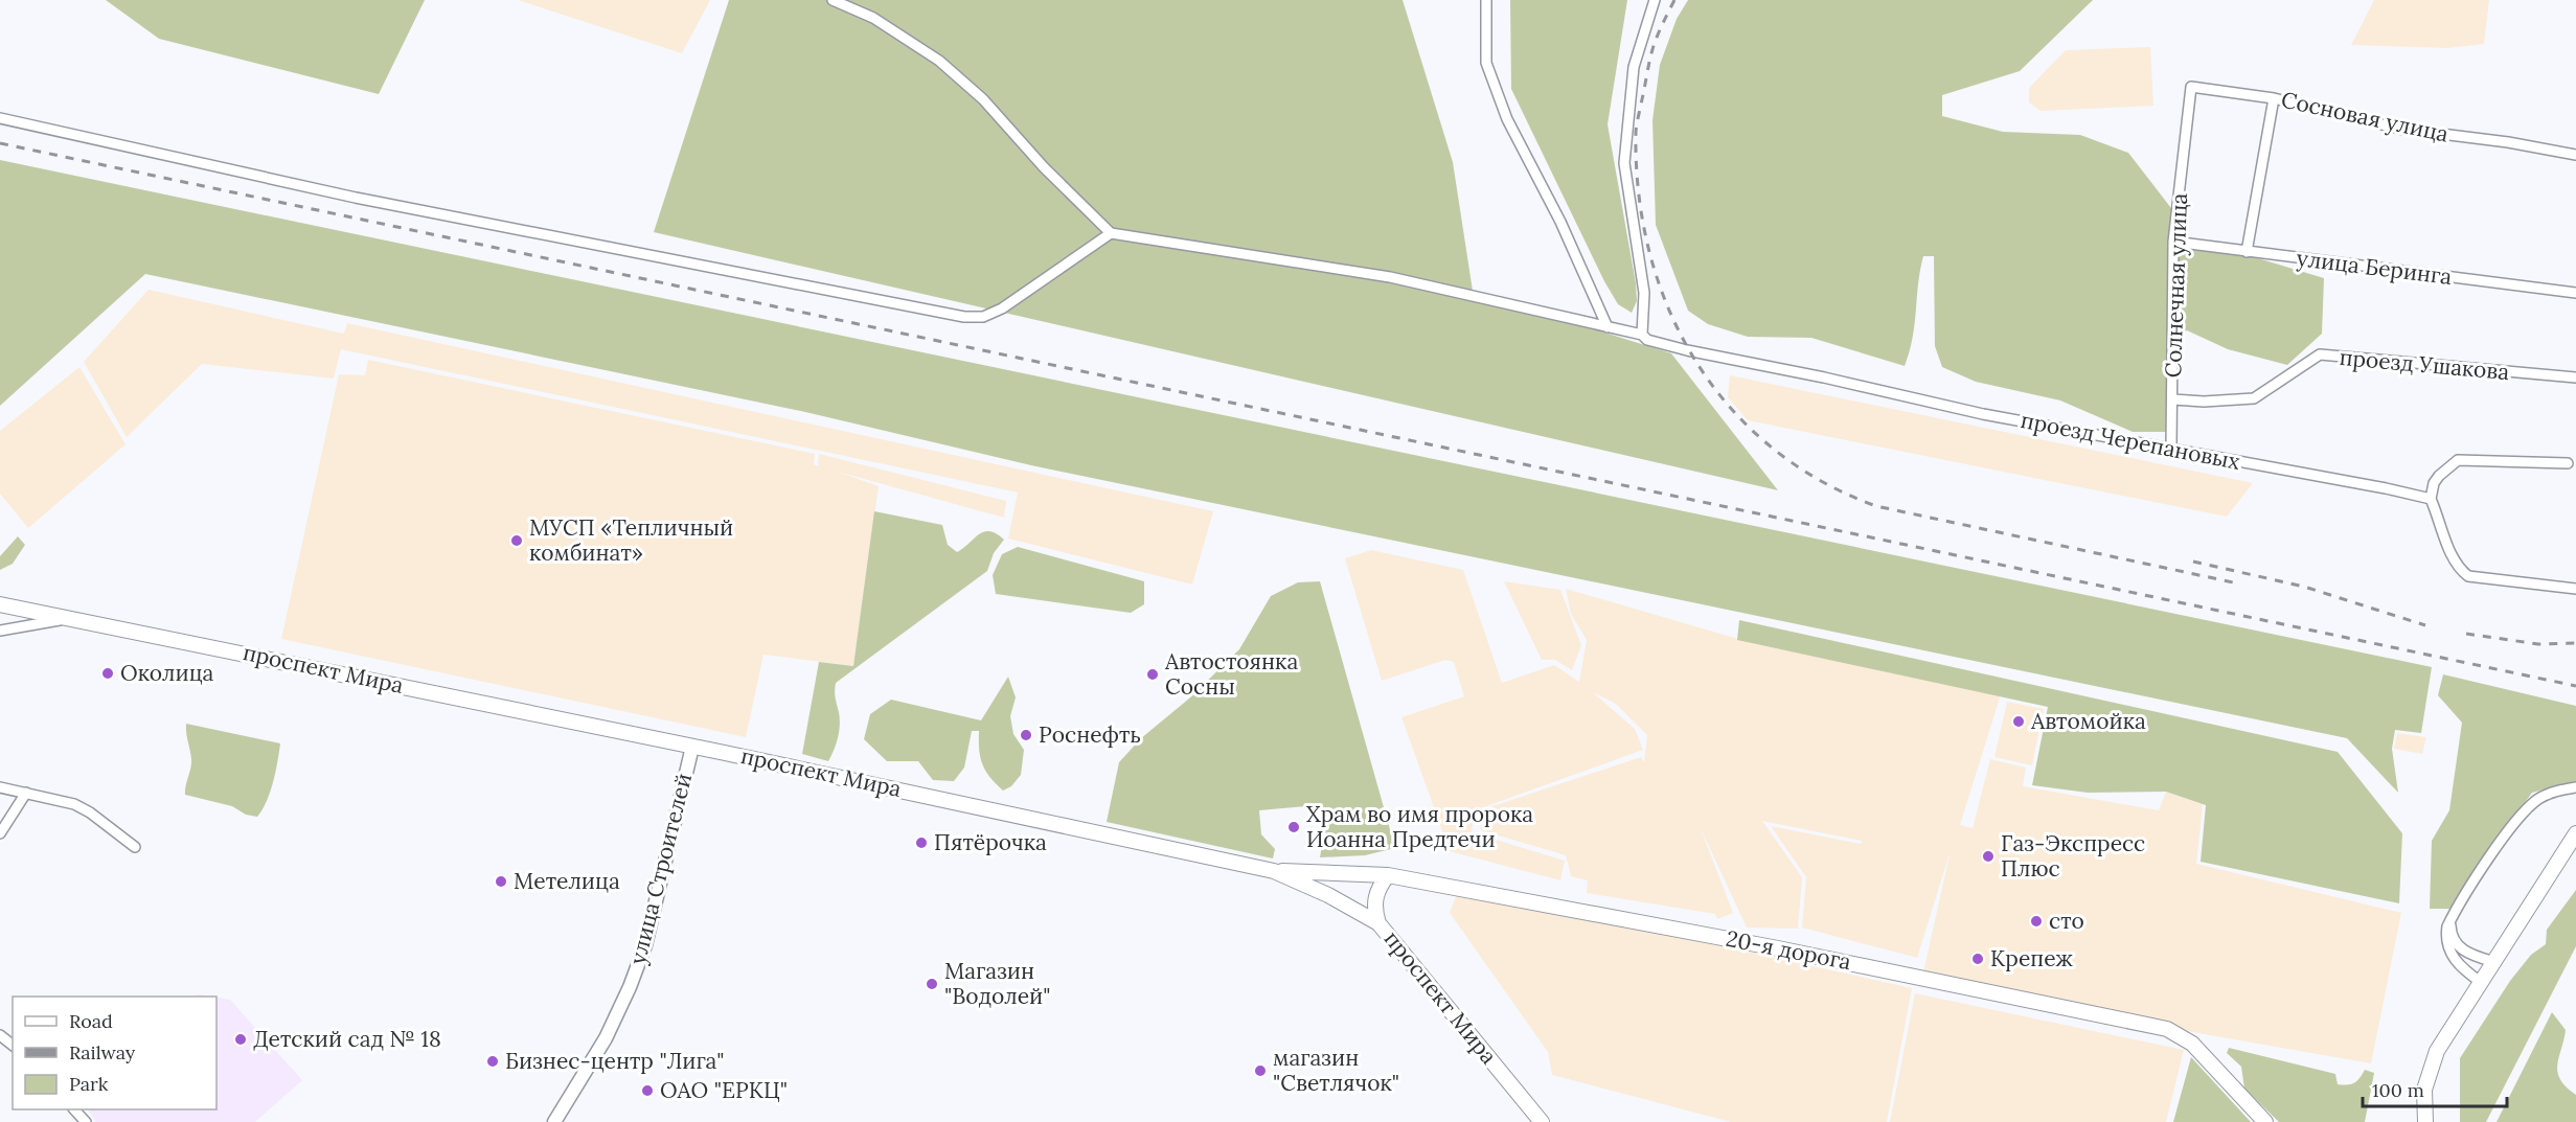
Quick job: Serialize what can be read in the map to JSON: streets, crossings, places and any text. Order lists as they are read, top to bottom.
{
  "streets": {
    "main road": ["проспект Мира", "20-я дорога"],
    "street": [
      "Сосновая улица",
      "улица Беринга",
      "Солнечная улица",
      "проезд Ушакова",
      "проезд Черепановых",
      "улица Строителей"
    ]
  },
  "crossings": [
    ["Сосновая улица", "Солнечная улица"],
    ["улица Беринга", "Солнечная улица"],
    ["Солнечная улица", "проезд Ушакова"],
    ["Солнечная улица", "проезд Черепановых"],
    ["проспект Мира", "улица Строителей"],
    ["проспект Мира", "20-я дорога"]
  ],
  "places": [
    "МУСП «Тепличный комбинат»",
    "Околица",
    "Автостоянка Сосны",
    "Автомойка",
    "Роснефть",
    "Храм во имя пророка Иоанна Предтечи",
    "Пятёрочка",
    "Газ-Экспресс Плюс",
    "Метелица",
    "сто",
    "Крепеж",
    "Магазин \"Водолей\"",
    "Детский сад № 18",
    "Бизнес-центр \"Лига\"",
    "магазин \"Светлячок\"",
    "ОАО \"ЕРКЦ\""
  ],
  "legend": ["Road", "Railway", "Park"],
  "scale_bar": "100 m"
}
